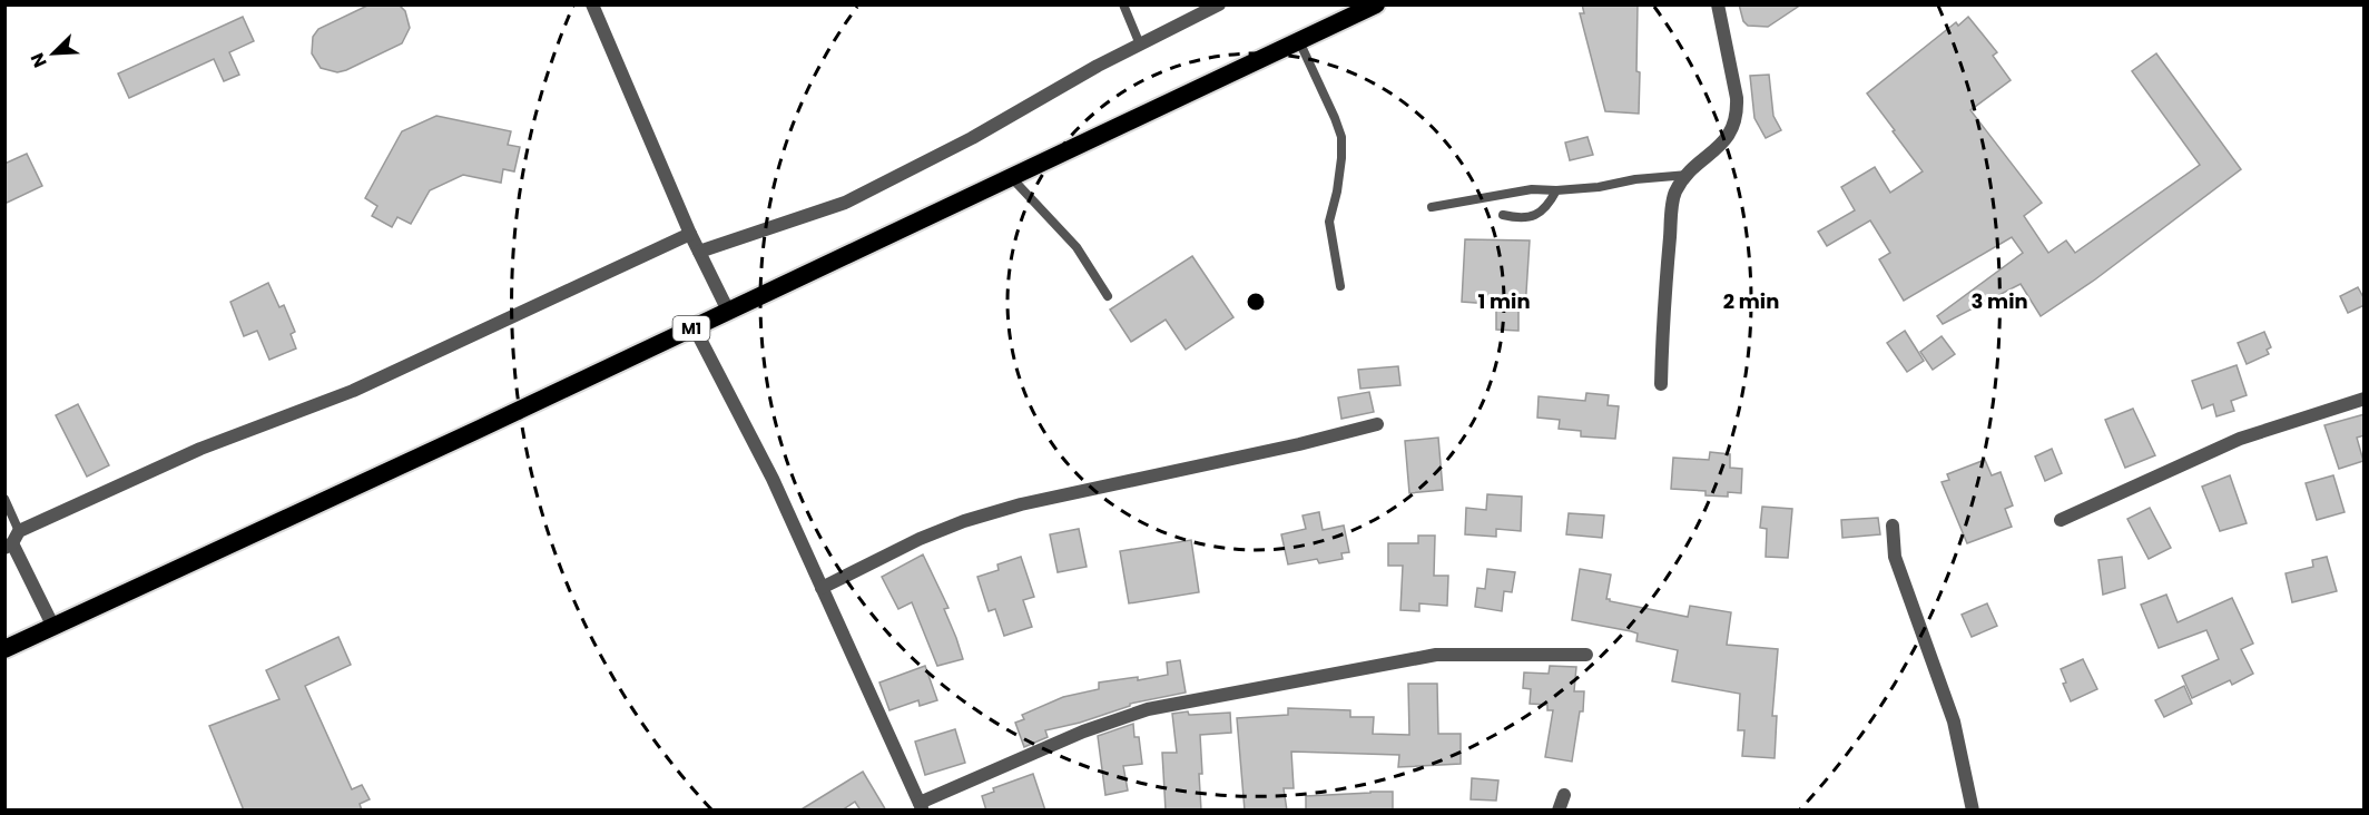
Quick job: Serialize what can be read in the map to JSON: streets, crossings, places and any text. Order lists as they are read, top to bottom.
{
  "streets": {
    "highway": ["M1"]
  },
  "north": "bottom left",
  "rings": ["1 min", "2 min", "3 min"]
}
